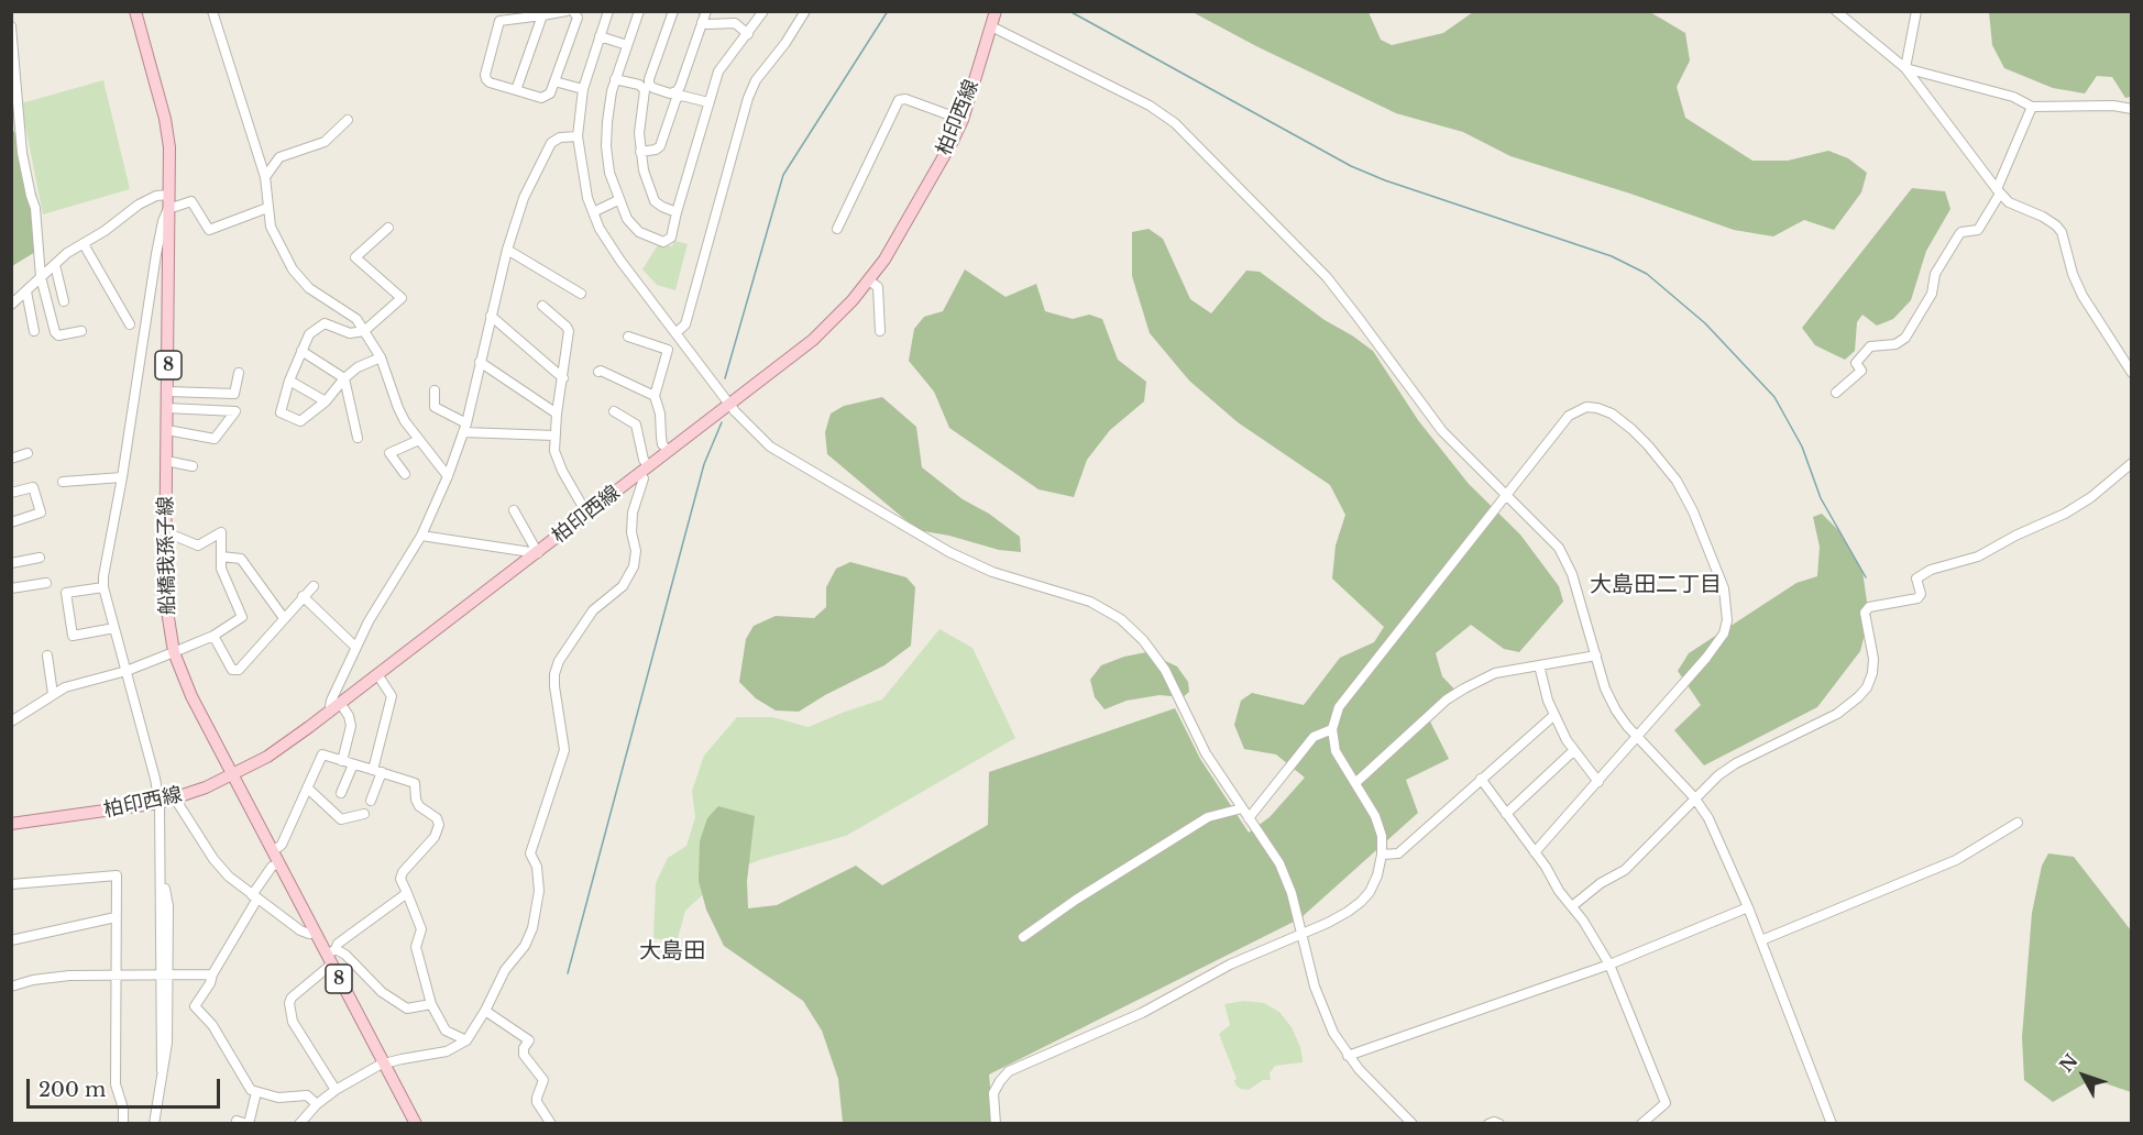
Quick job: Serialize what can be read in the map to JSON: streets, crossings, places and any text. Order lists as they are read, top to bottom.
{
  "streets": {
    "main road": ["柏印西線", "8", "船橋我孫子線"]
  },
  "crossings": [
    ["柏印西線", "船橋我孫子線"]
  ],
  "districts": ["大島田二丁目", "大島田"],
  "scale_bar": "200 m",
  "north": "top left"
}
